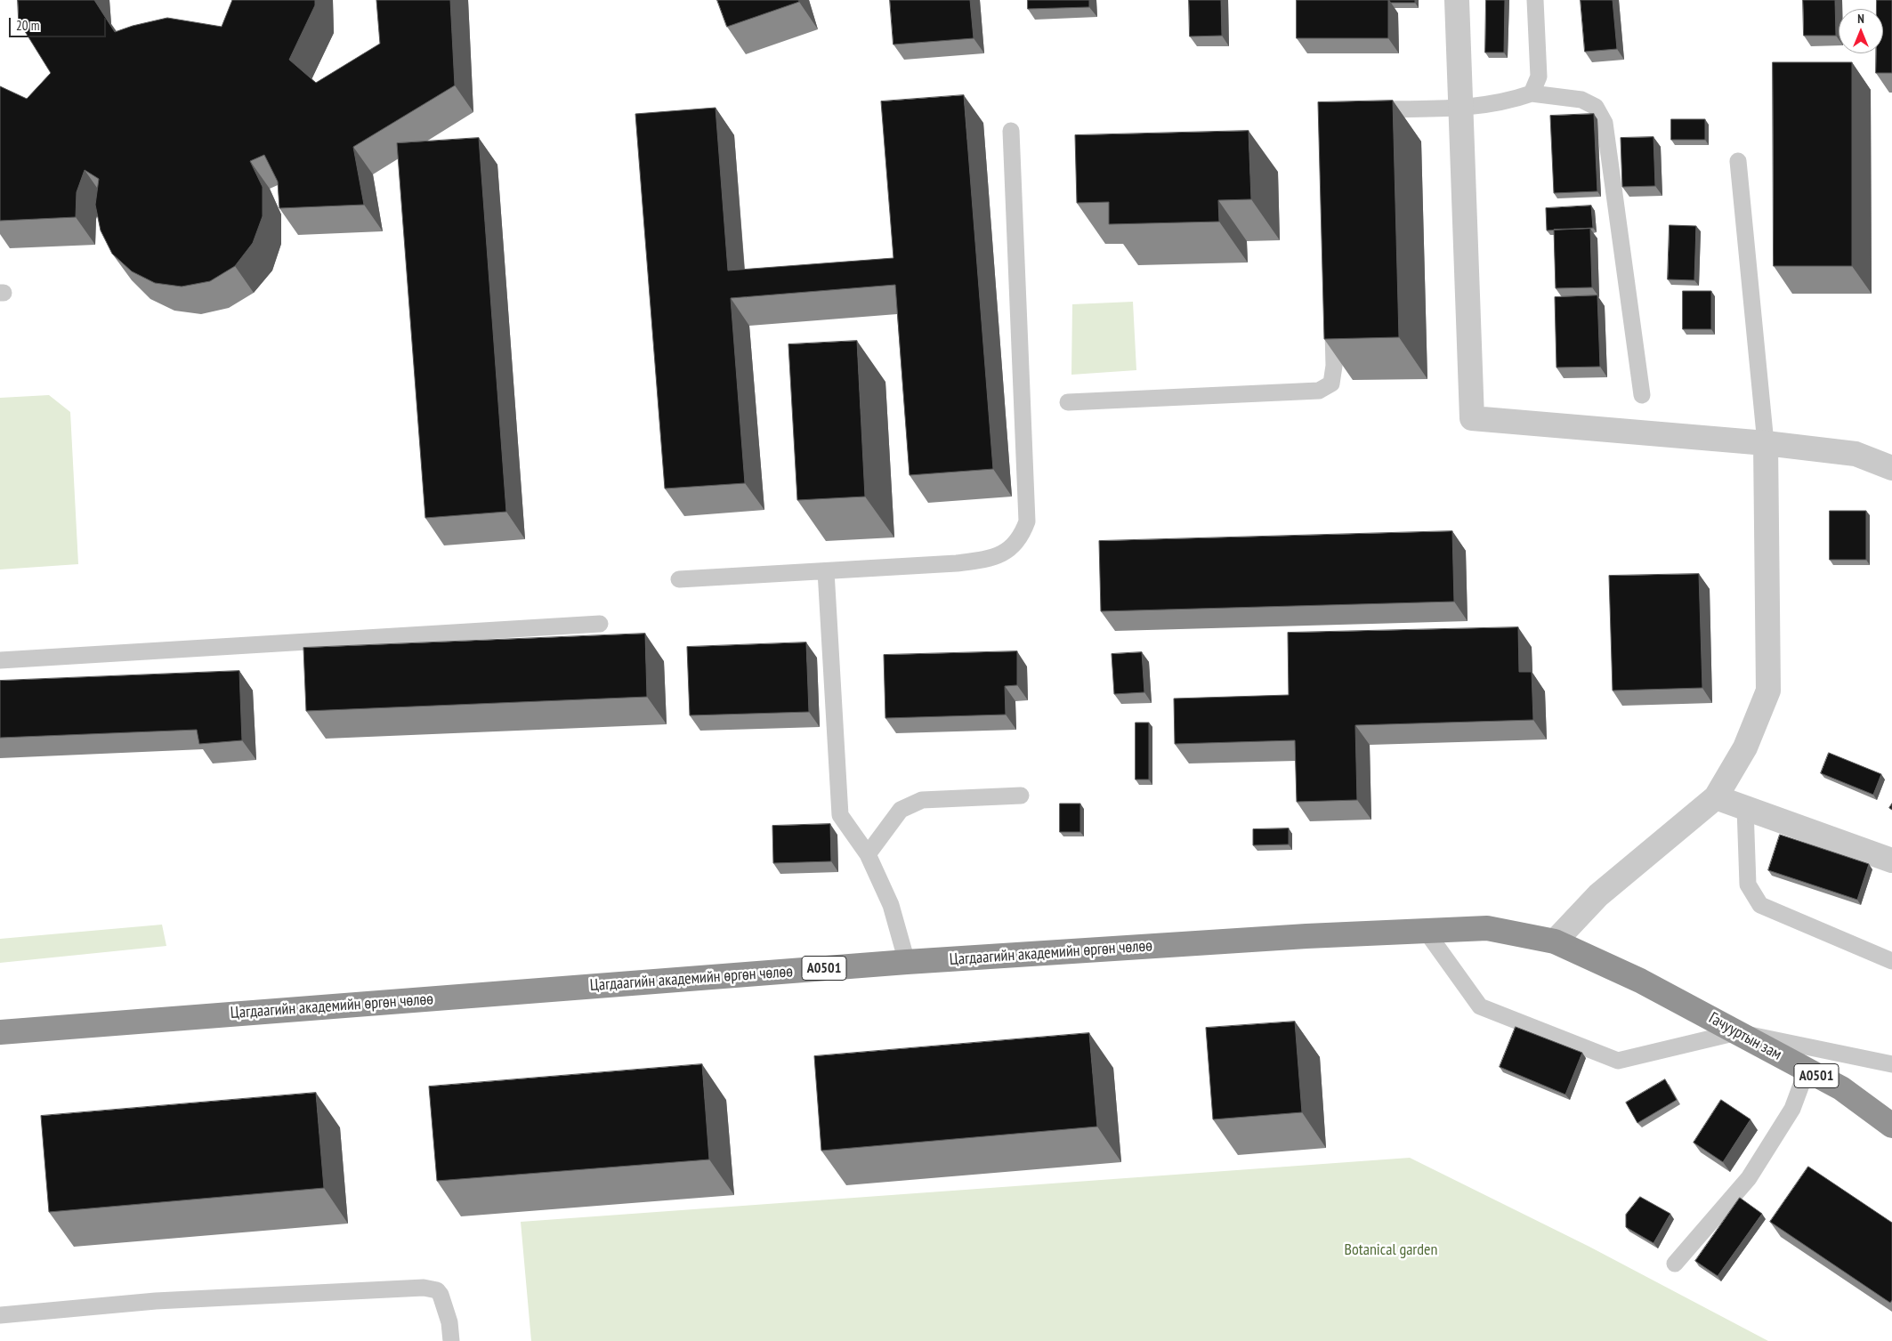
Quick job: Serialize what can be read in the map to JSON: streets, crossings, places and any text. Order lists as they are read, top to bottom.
{
  "streets": {
    "highway": ["Цагдаагийн академийн өргөн чөлөө", "A0501", "Гачууртын зам"]
  },
  "crossings": [
    ["Цагдаагийн академийн өргөн чөлөө", "Гачууртын зам"]
  ],
  "parks": ["Botanical garden"],
  "scale_bar": "20 m",
  "north": "top"
}
